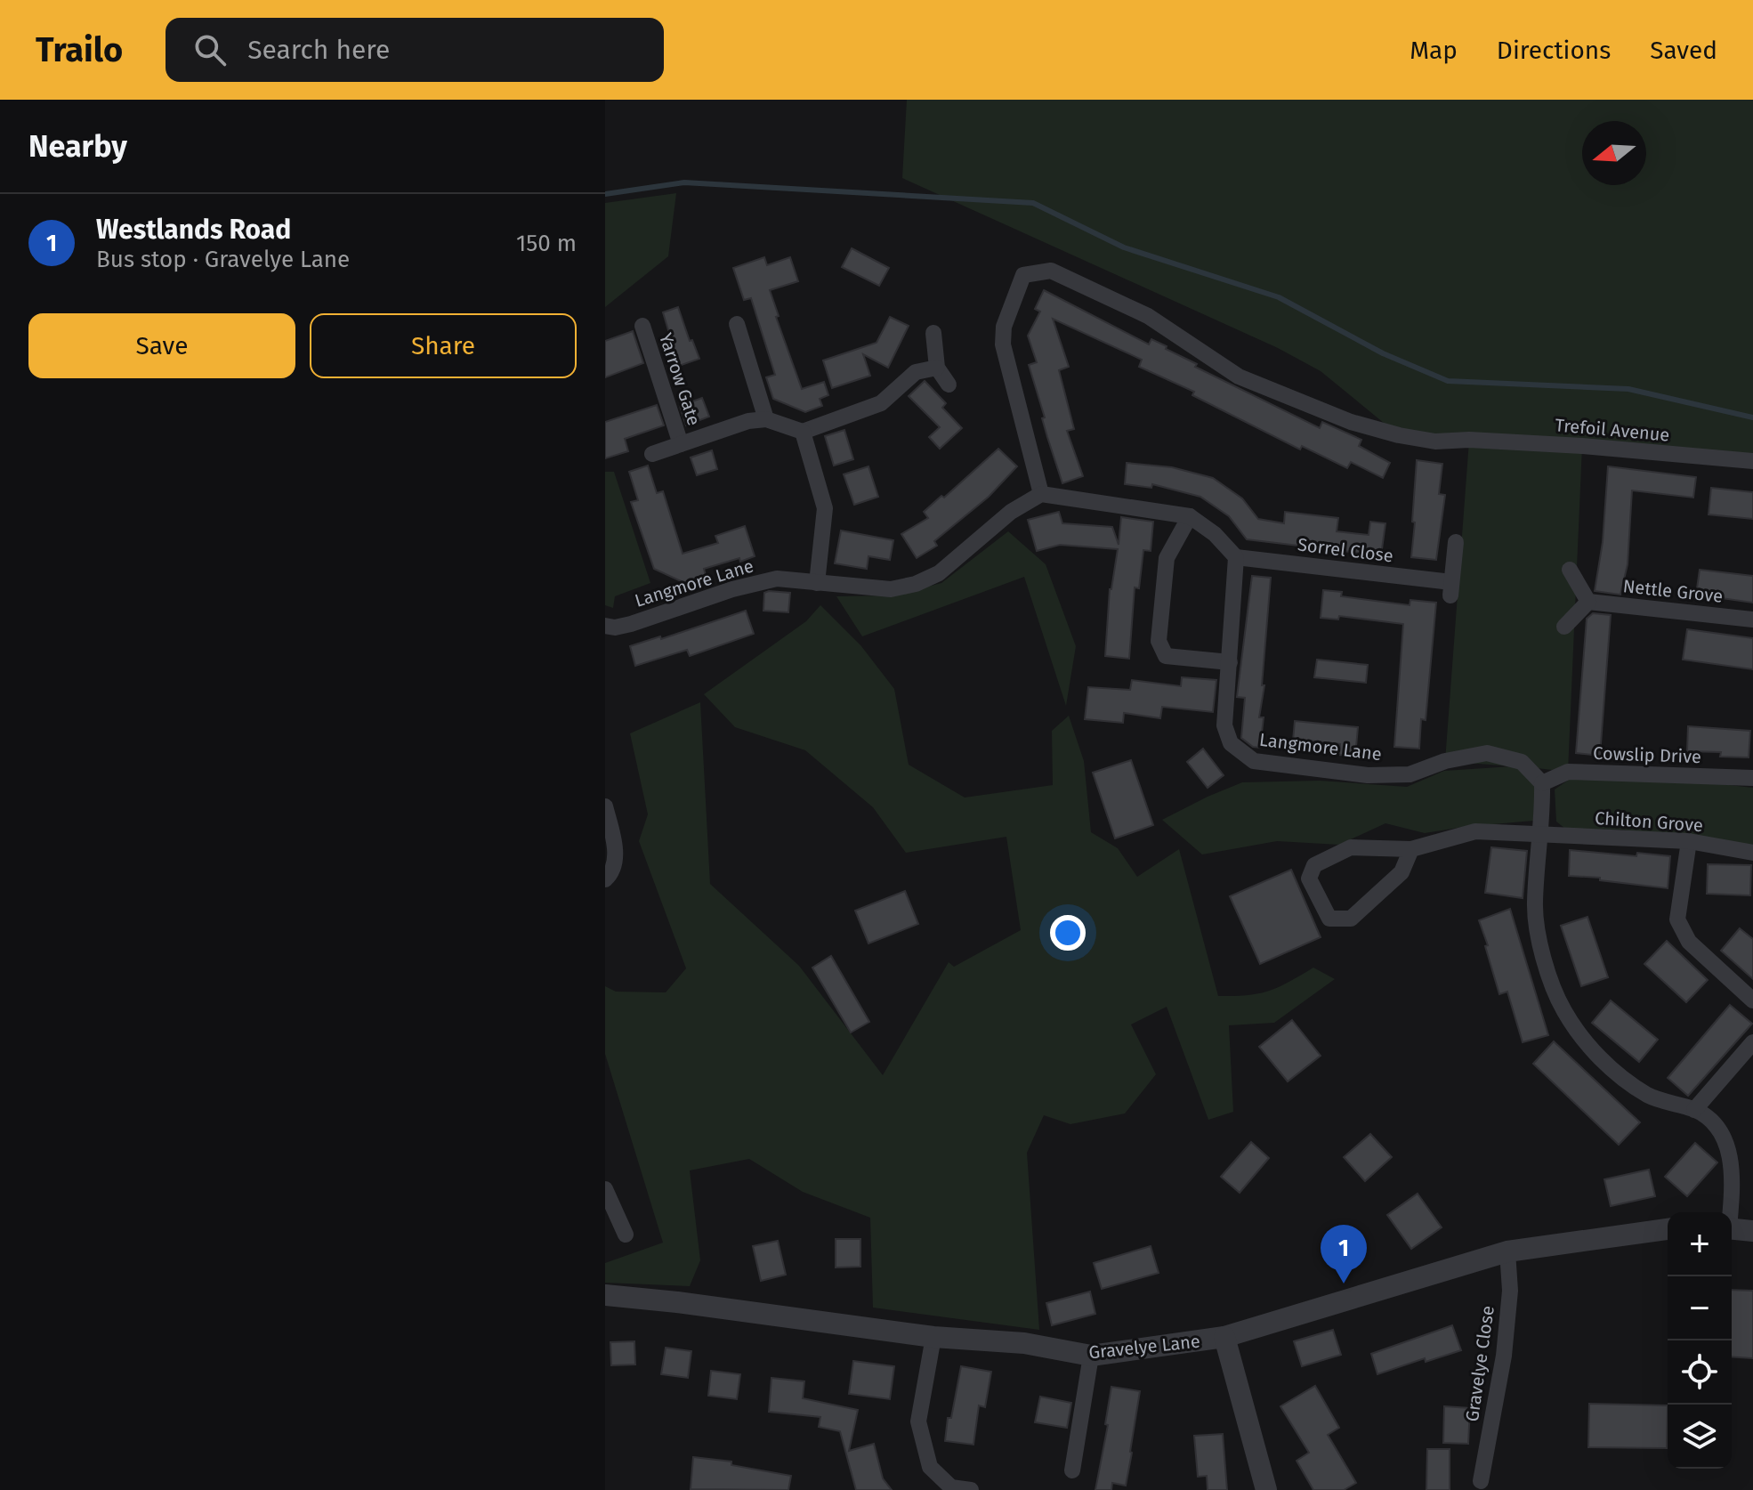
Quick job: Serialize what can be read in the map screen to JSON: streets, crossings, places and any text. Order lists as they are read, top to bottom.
{
  "streets": {
    "street": [
      "Yarrow Gate",
      "Trefoil Avenue",
      "Sorrel Close",
      "Langmore Lane",
      "Nettle Grove",
      "Cowslip Drive",
      "Chilton Grove",
      "Gravelye Lane",
      "Gravelye Close"
    ]
  },
  "crossings": [
    ["Trefoil Avenue", "Langmore Lane"],
    ["Sorrel Close", "Langmore Lane"],
    ["Langmore Lane", "Cowslip Drive"],
    ["Gravelye Lane", "Gravelye Close"]
  ],
  "north": "left",
  "page": {
    "header": "Trailo",
    "search": "Search here",
    "nav": ["Map", "Directions", "Saved"],
    "heading": "Nearby",
    "list": [
      {
        "mark": "1",
        "name": "Westlands Road",
        "note": "Bus stop · Gravelye Lane",
        "value": "150 m"
      }
    ],
    "buttons": ["Save", "Share"],
    "map_buttons": ["+", "−"],
    "pins": "1"
  }
}
